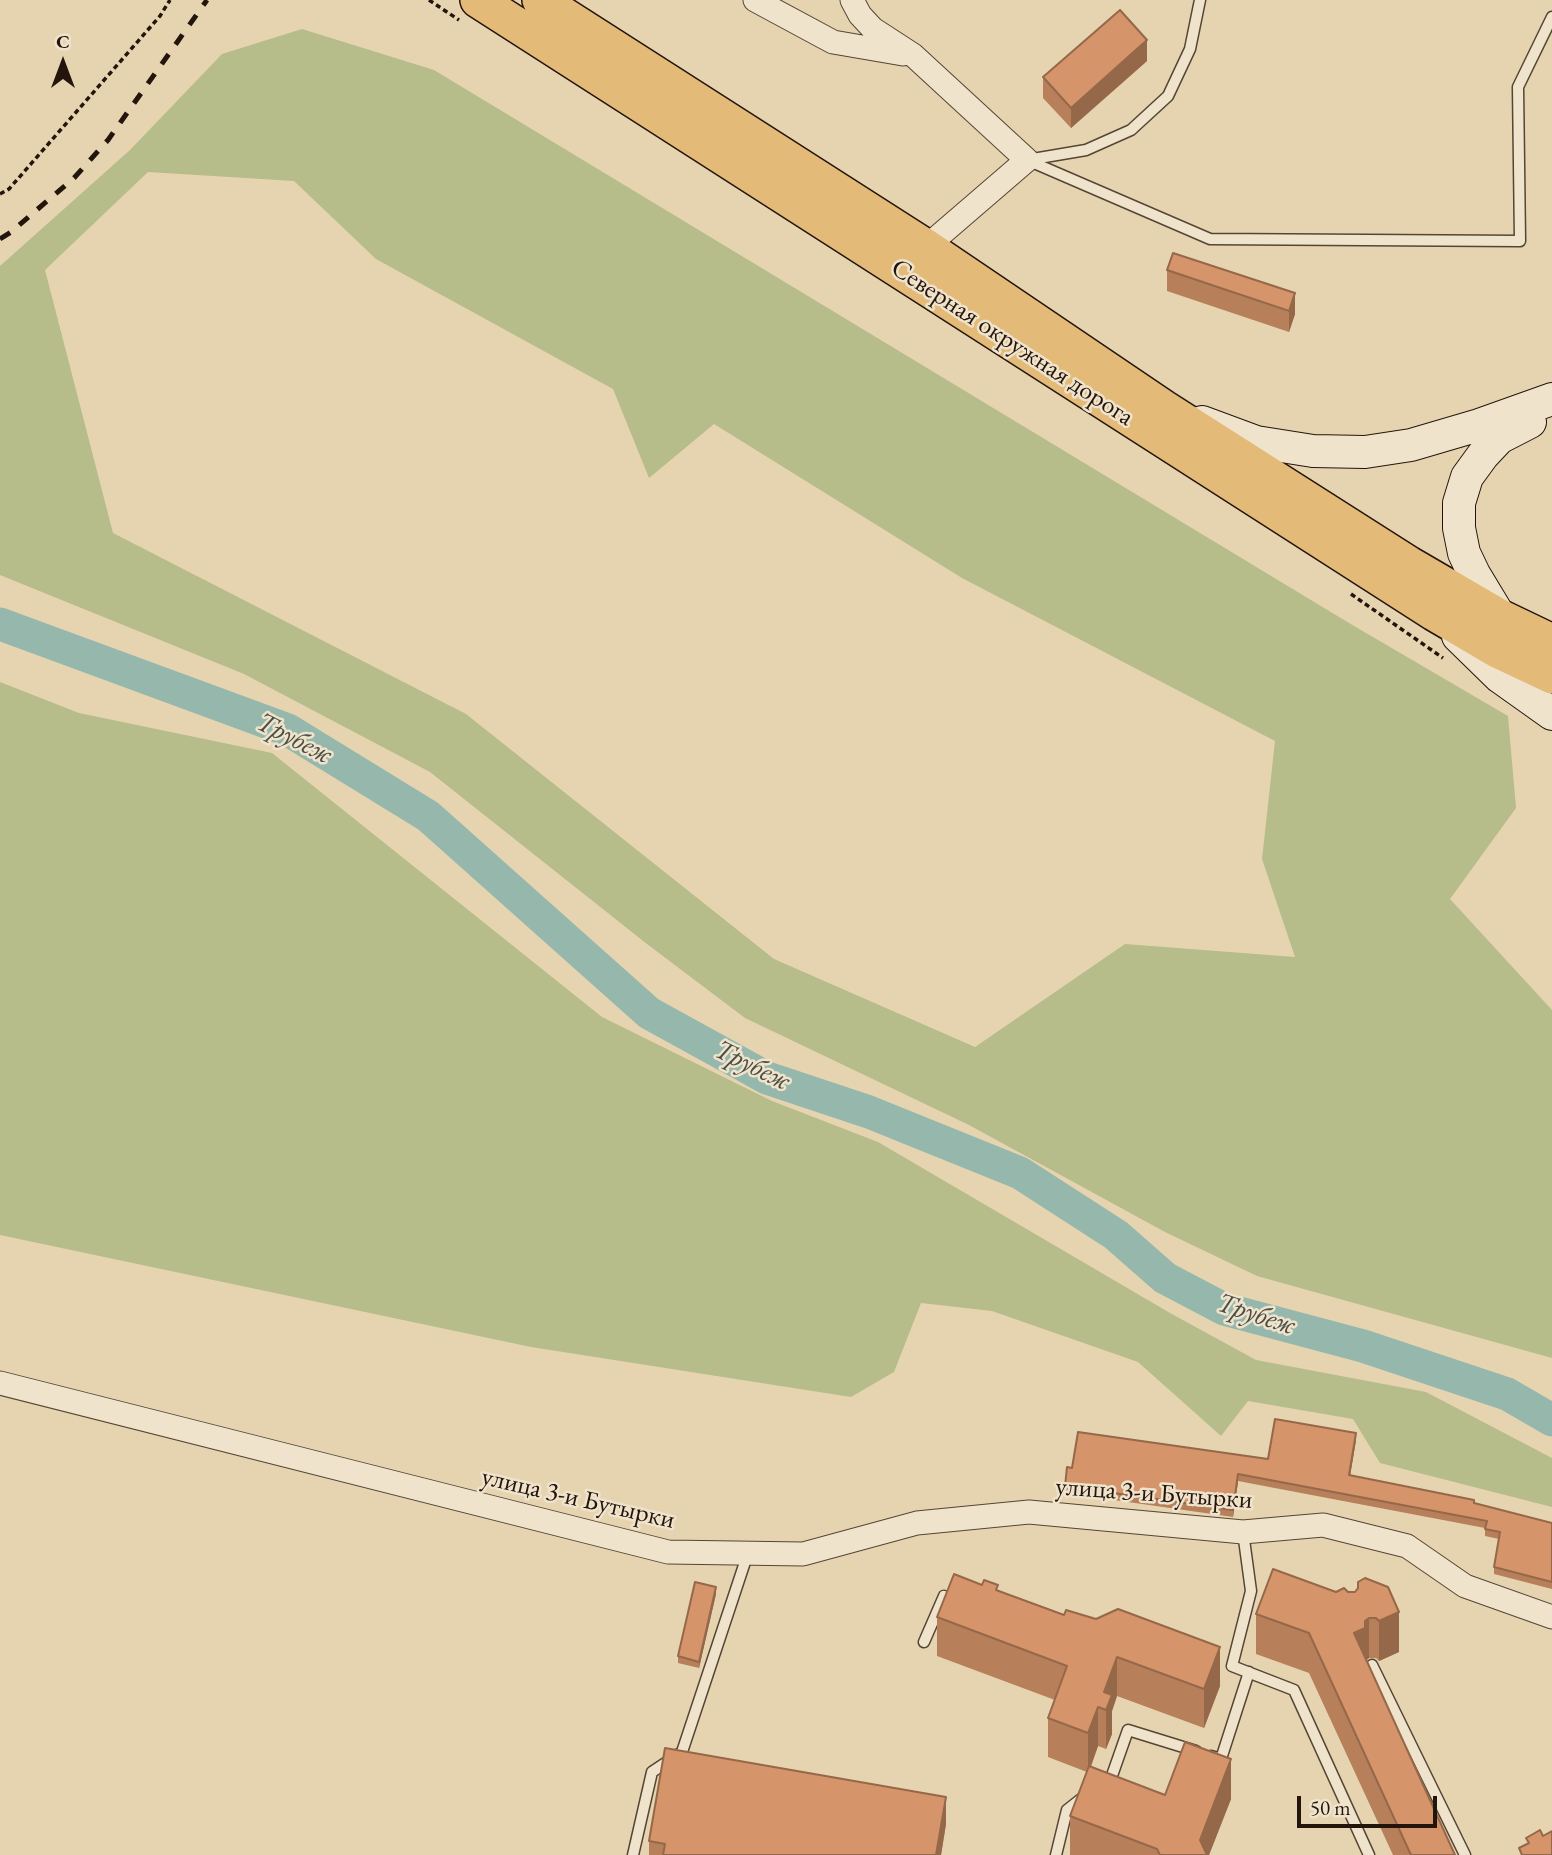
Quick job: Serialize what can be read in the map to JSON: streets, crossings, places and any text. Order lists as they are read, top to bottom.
{
  "streets": {
    "main road": ["Северная окружная дорога"],
    "street": ["улица 3-и Бутырки"]
  },
  "water": ["Трубеж"],
  "scale_bar": "50 m",
  "north": "top"
}
